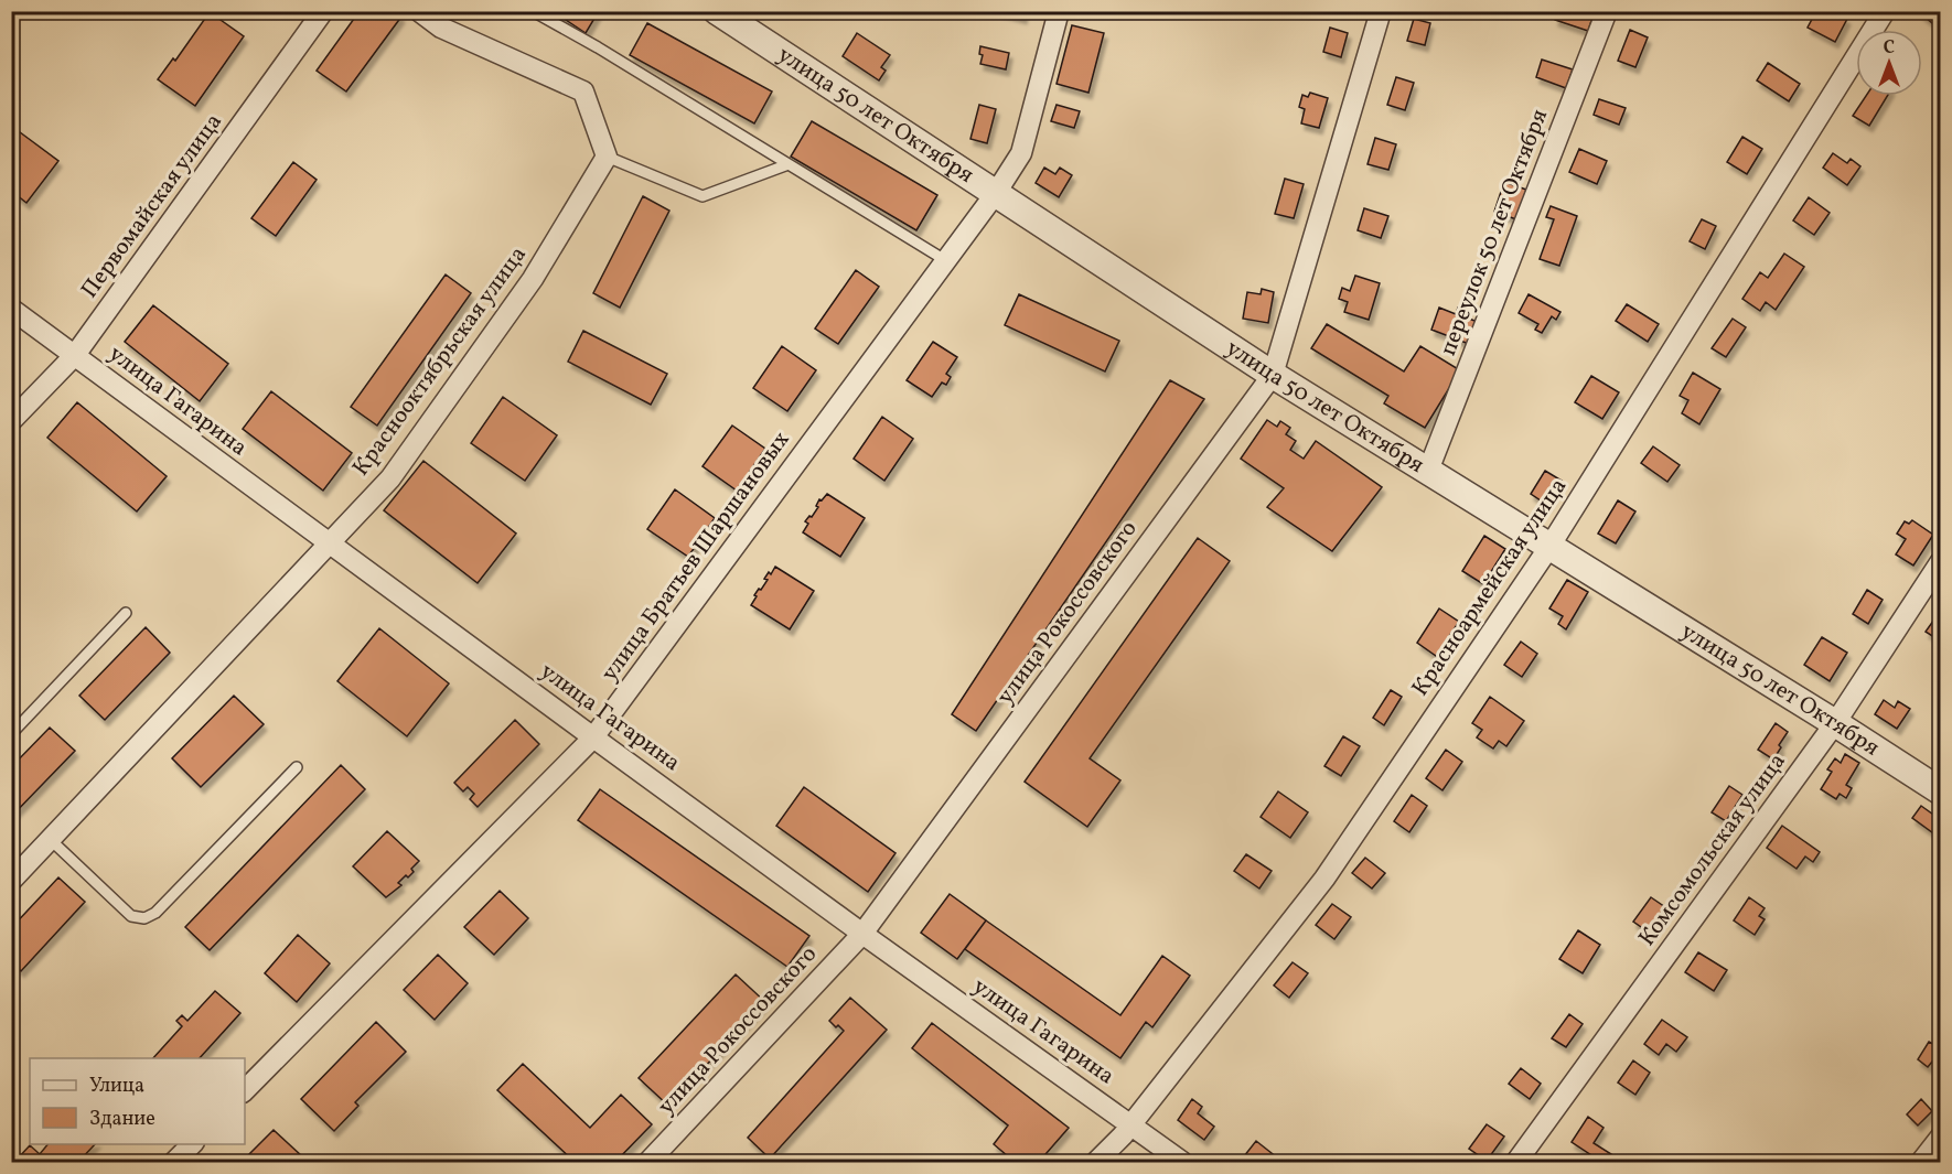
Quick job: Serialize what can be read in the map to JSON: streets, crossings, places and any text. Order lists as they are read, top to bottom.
{
  "streets": {
    "street": [
      "улица 50 лет Октября",
      "Первомайская улица",
      "переулок 50 лет Октября",
      "Краснооктябрьская улица",
      "улица Гагарина",
      "улица Братьев Шаршановых",
      "Красноармейская улица",
      "улица Рокоссовского",
      "Комсомольская улица"
    ]
  },
  "crossings": [
    ["улица 50 лет Октября", "переулок 50 лет Октября"],
    ["улица 50 лет Октября", "улица Братьев Шаршановых"],
    ["улица 50 лет Октября", "Красноармейская улица"],
    ["улица 50 лет Октября", "улица Рокоссовского"],
    ["улица 50 лет Октября", "Комсомольская улица"],
    ["Первомайская улица", "улица Гагарина"],
    ["Краснооктябрьская улица", "улица Гагарина"],
    ["улица Гагарина", "улица Братьев Шаршановых"],
    ["улица Гагарина", "Красноармейская улица"],
    ["улица Гагарина", "улица Рокоссовского"]
  ],
  "legend": ["Улица", "Здание"],
  "north": "top"
}
